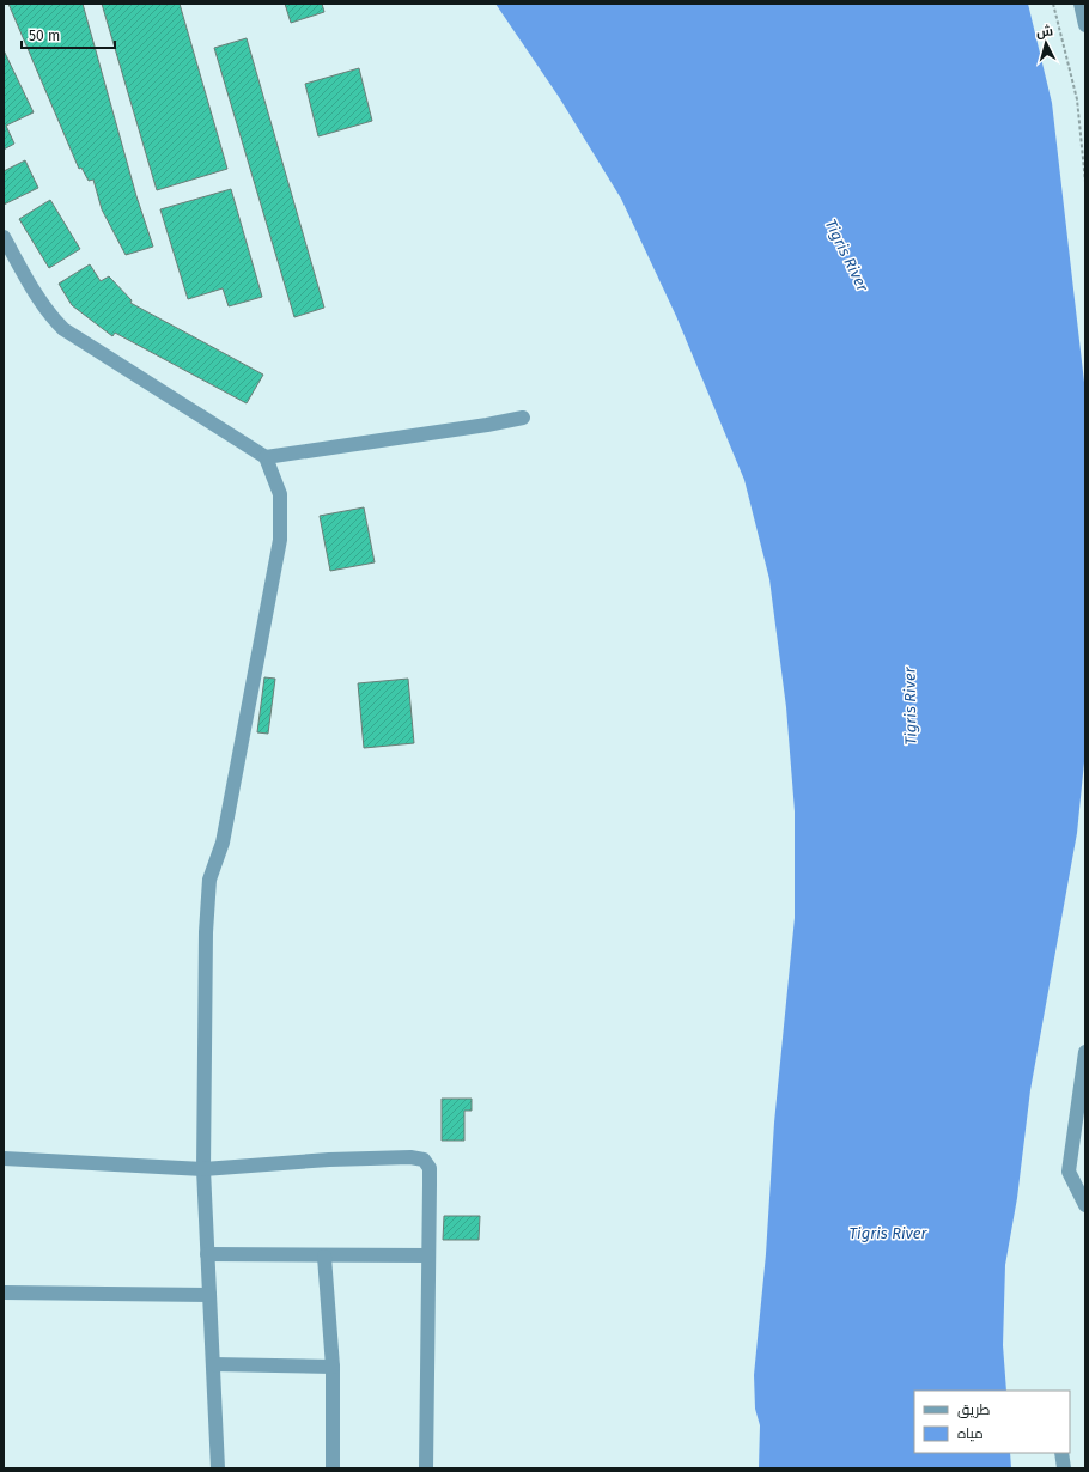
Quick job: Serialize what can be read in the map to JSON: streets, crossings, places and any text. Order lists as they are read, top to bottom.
{
  "water": ["Tigris River"],
  "legend": ["طريق", "مياه"],
  "scale_bar": "50 m",
  "north": "top"
}
